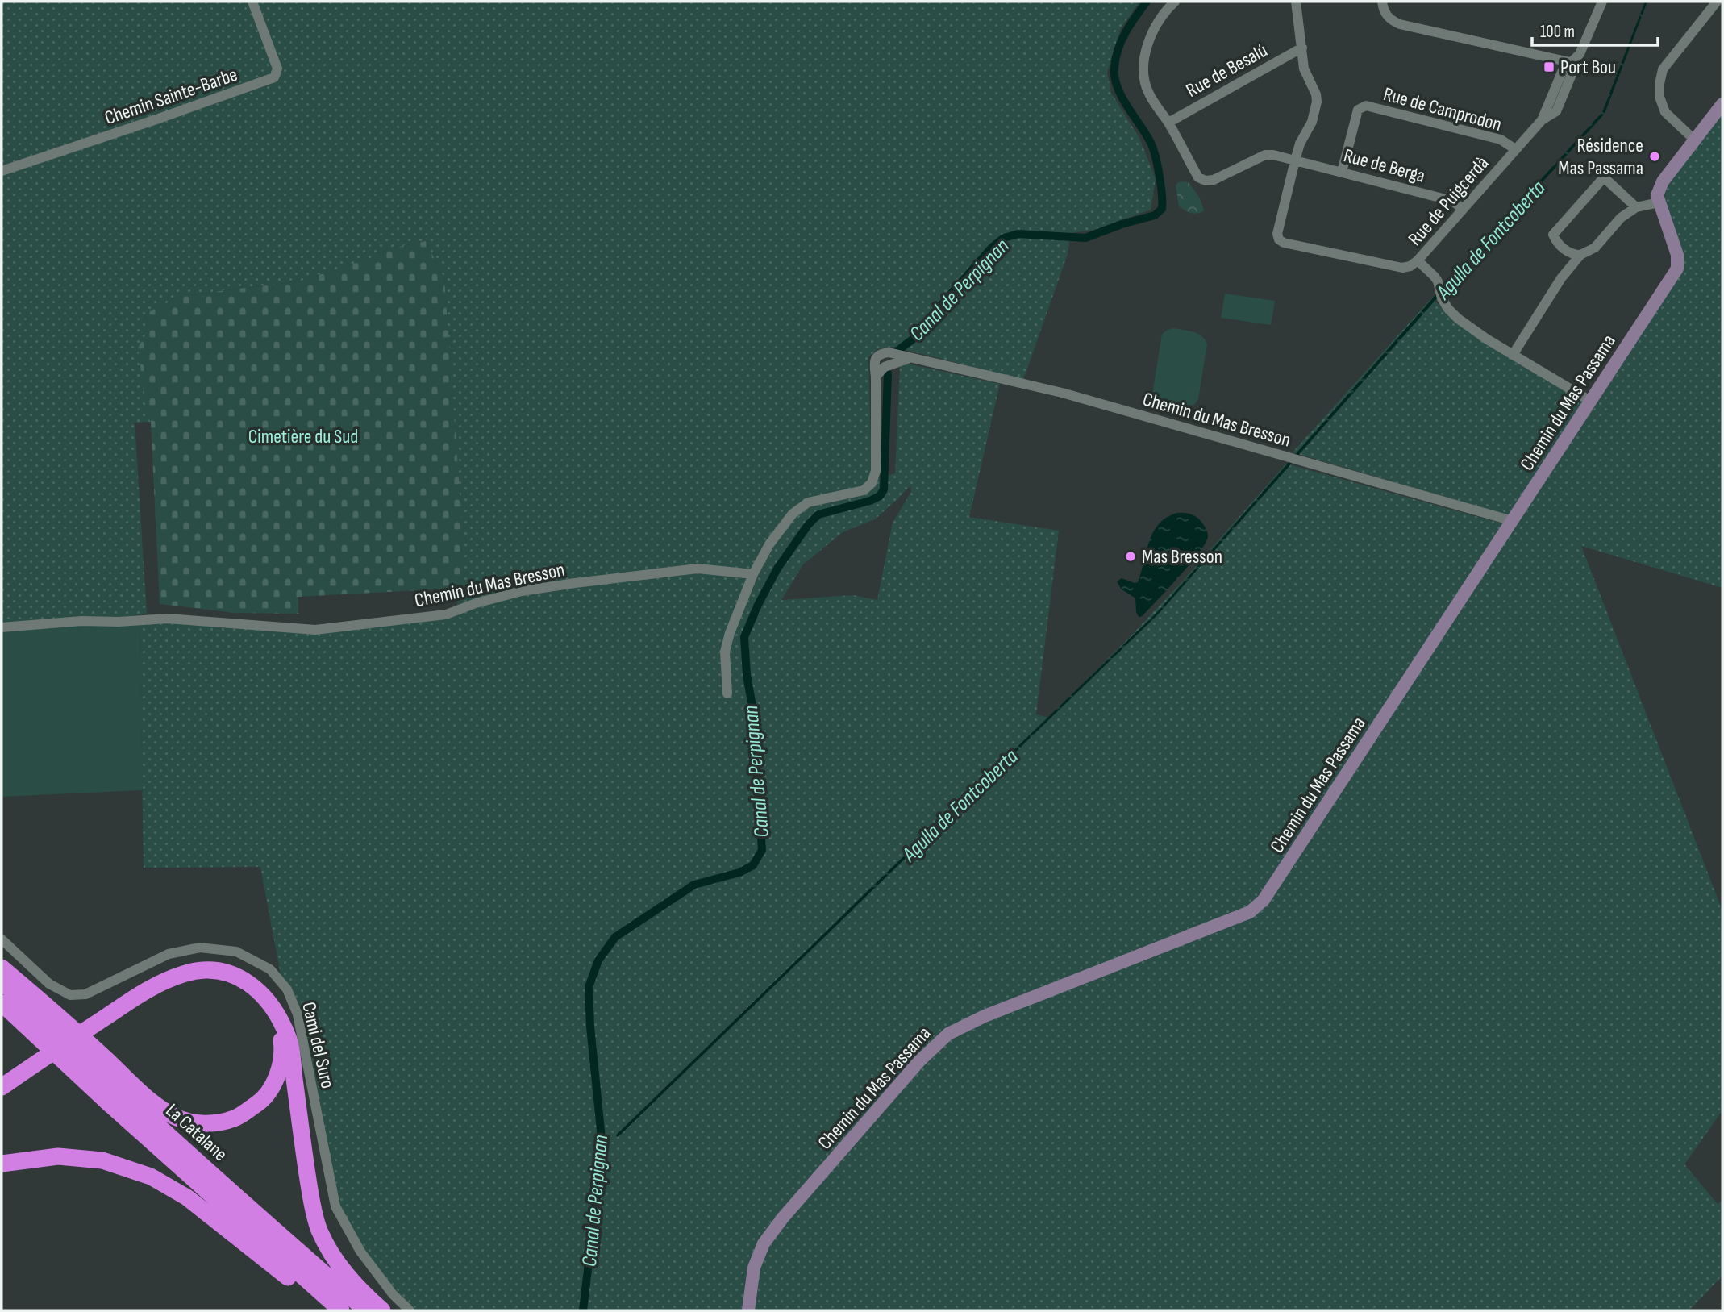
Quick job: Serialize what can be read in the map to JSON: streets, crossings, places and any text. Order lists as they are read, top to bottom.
{
  "streets": {
    "highway": ["La Catalane"],
    "street": [
      "Rue de Besalú",
      "Chemin Sainte-Barbe",
      "Rue de Camprodon",
      "Rue de Berga",
      "Rue de Puigcerdà",
      "Chemin du Mas Passama",
      "Chemin du Mas Bresson",
      "Cami del Suro"
    ]
  },
  "crossings": [
    ["Rue de Besalú", "Rue de Berga"],
    ["Rue de Camprodon", "Rue de Berga"],
    ["Rue de Camprodon", "Rue de Puigcerdà"],
    ["Rue de Berga", "Rue de Puigcerdà"],
    ["Chemin du Mas Passama", "Chemin du Mas Bresson"]
  ],
  "water": ["Agulla de Fontcoberta", "Canal de Perpignan"],
  "parks": ["Cimetière du Sud"],
  "places": {
    "transit": ["Port Bou"],
    "other": ["Résidence Mas Passama", "Mas Bresson"]
  },
  "scale_bar": "100 m"
}
